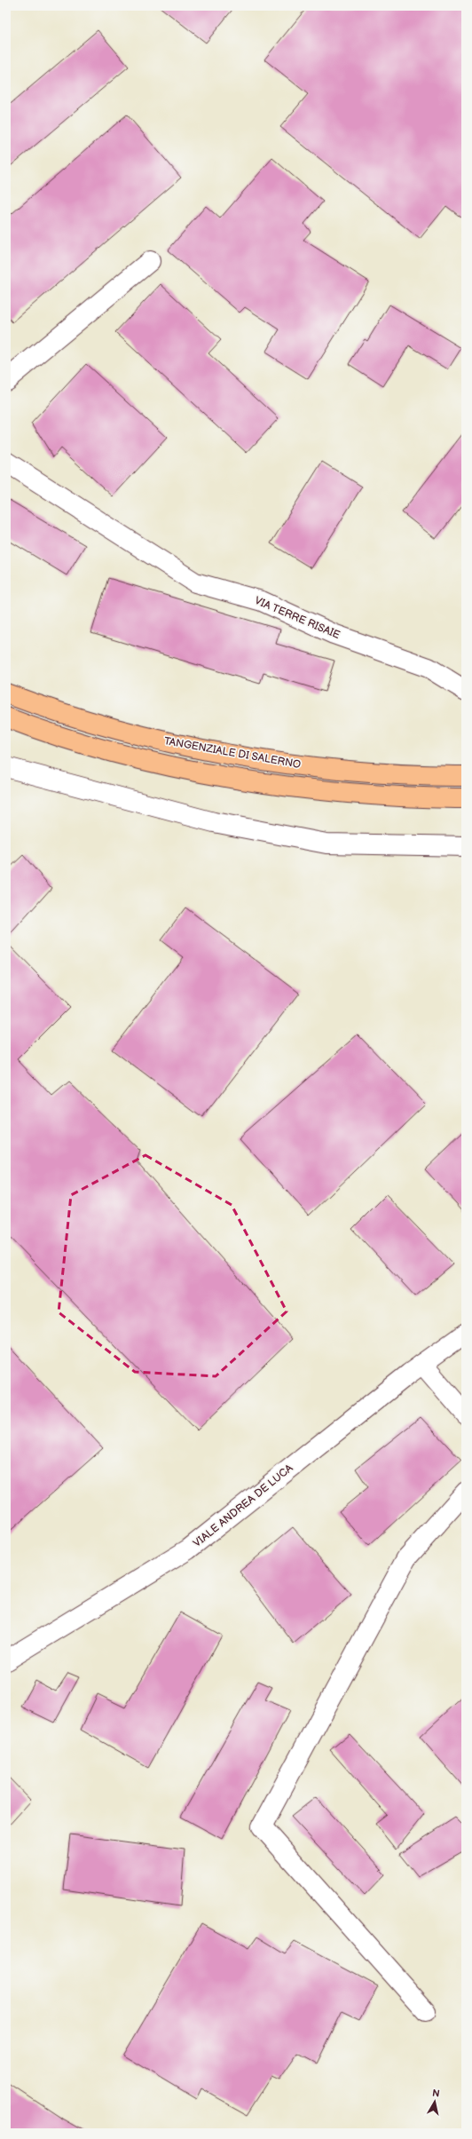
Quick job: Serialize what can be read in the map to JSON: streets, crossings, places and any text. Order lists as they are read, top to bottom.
{
  "streets": {
    "highway": ["TANGENZIALE DI SALERNO"],
    "street": ["VIA TERRE RISAIE", "VIALE ANDREA DE LUCA"]
  },
  "north": "top"
}
